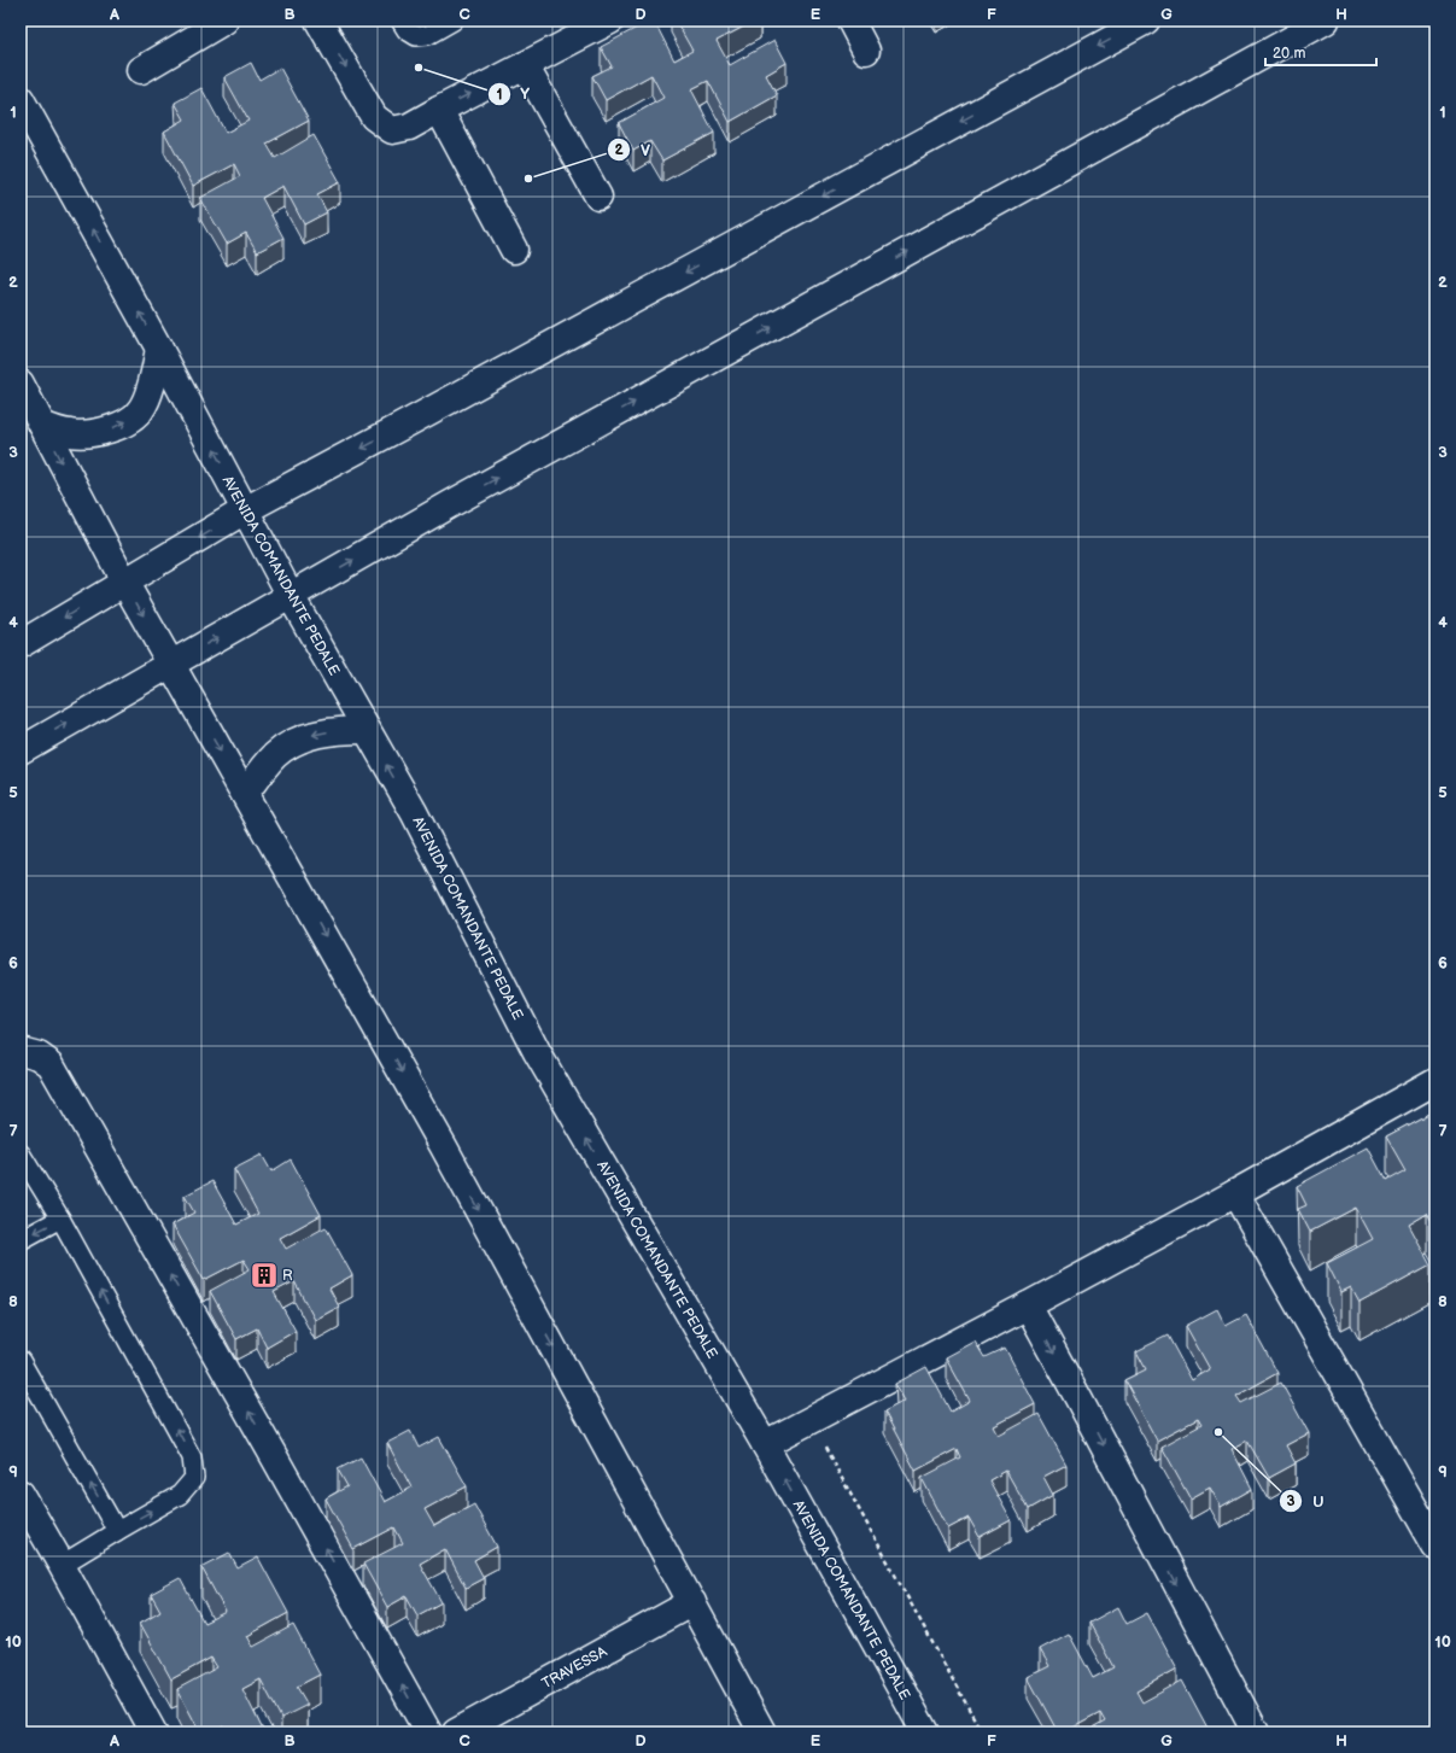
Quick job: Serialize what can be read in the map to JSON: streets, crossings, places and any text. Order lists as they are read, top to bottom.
{
  "streets": {
    "street": ["AVENIDA COMANDANTE PEDALE", "TRAVESSA"]
  },
  "places": {
    "other": ["Y", "V", "U"],
    "building": ["R"]
  },
  "scale_bar": "20 m",
  "grid": {
    "columns": [
      "A",
      "B",
      "C",
      "D",
      "E",
      "F",
      "G",
      "H"
    ],
    "rows": [
      "1",
      "2",
      "3",
      "4",
      "5",
      "6",
      "7",
      "8",
      "9",
      "10"
    ]
  }
}
